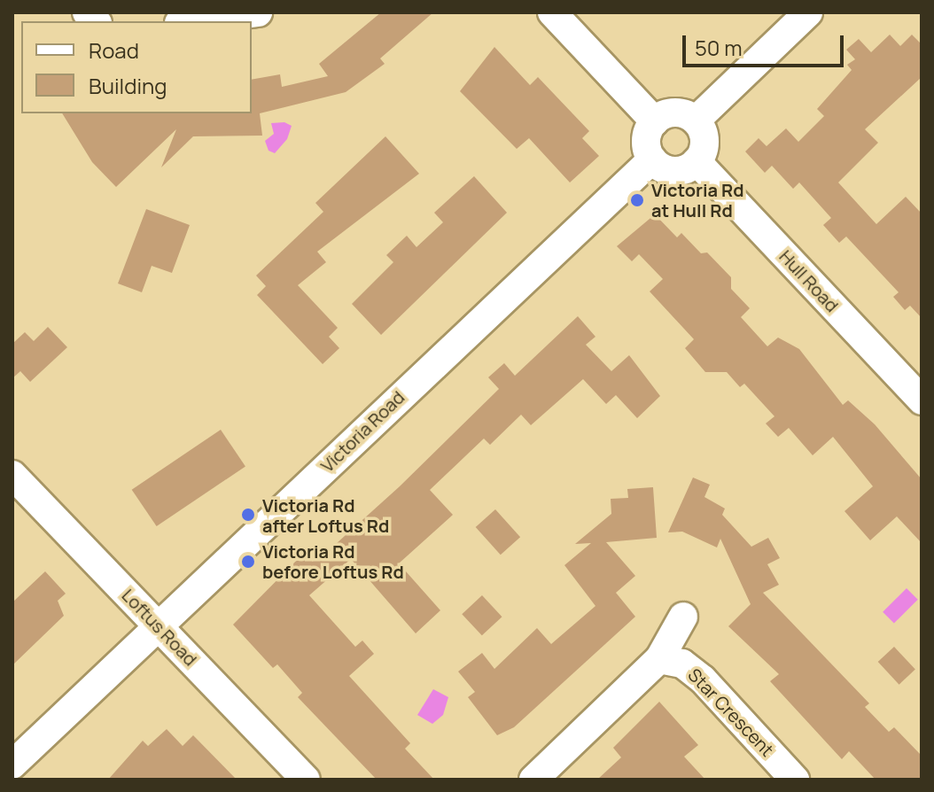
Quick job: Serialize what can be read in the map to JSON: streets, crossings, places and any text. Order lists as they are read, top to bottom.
{
  "streets": {
    "street": [
      "Hull Road",
      "Victoria Road",
      "Loftus Road",
      "Star Crescent"
    ]
  },
  "crossings": [
    ["Hull Road", "Victoria Road"],
    ["Victoria Road", "Loftus Road"]
  ],
  "places": ["Victoria Rd at Hull Rd", "Victoria Rd after Loftus Rd", "Victoria Rd before Loftus Rd"],
  "legend": ["Road", "Building"],
  "scale_bar": "50 m"
}
